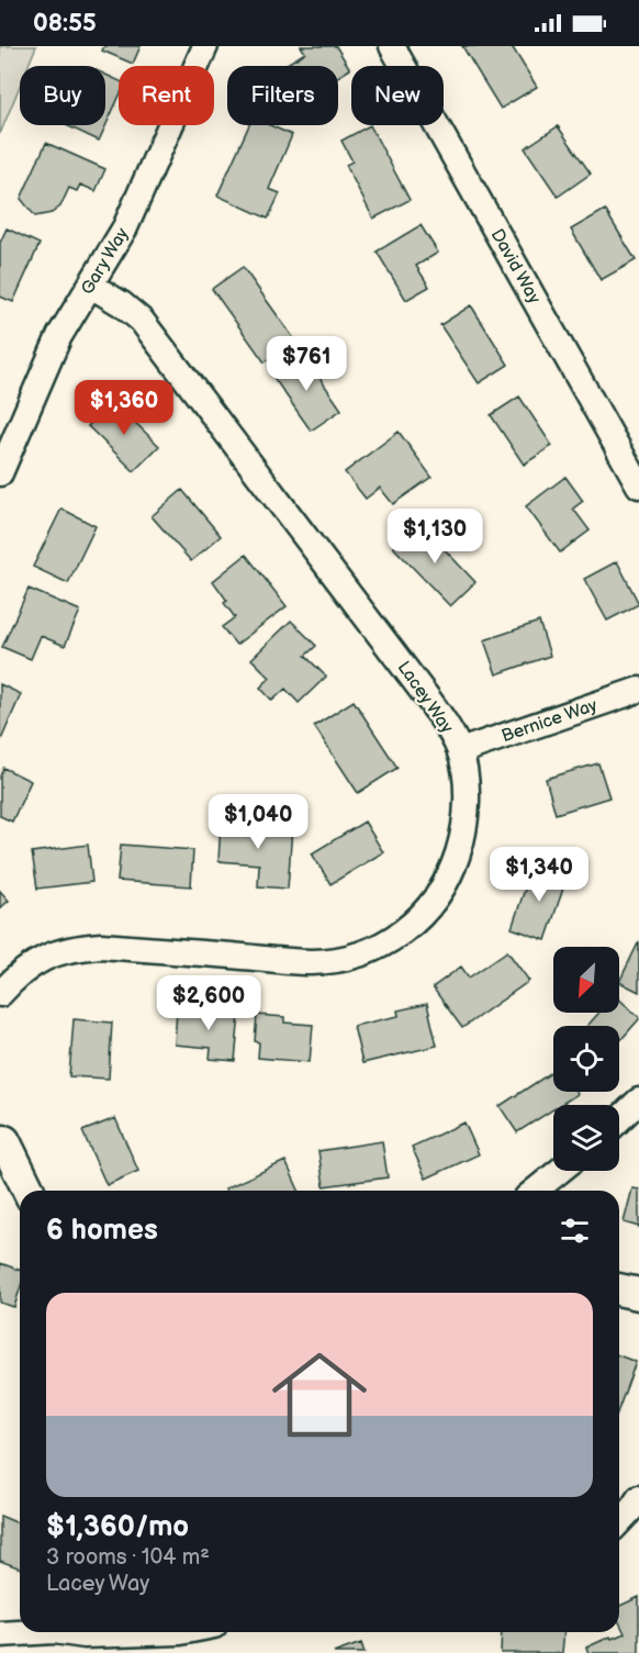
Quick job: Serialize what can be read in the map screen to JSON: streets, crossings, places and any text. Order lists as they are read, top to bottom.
{
  "streets": {
    "street": [
      "Gary Way",
      "David Way",
      "Lacey Way",
      "Bernice Way"
    ]
  },
  "crossings": [
    ["Gary Way", "Lacey Way"],
    ["Lacey Way", "Bernice Way"]
  ],
  "north": "bottom left",
  "page": {
    "status": "08:55",
    "chip": [
      "Buy",
      "Rent",
      "Filters",
      "New"
    ],
    "price": [
      "$761",
      "$1,360",
      "$1,130",
      "$1,040",
      "$1,340",
      "$2,600"
    ],
    "heading": "6 homes",
    "list": [
      {
        "name": "$1,360/mo",
        "note": "3 rooms · 104 m² · Lacey Way"
      }
    ]
  }
}
